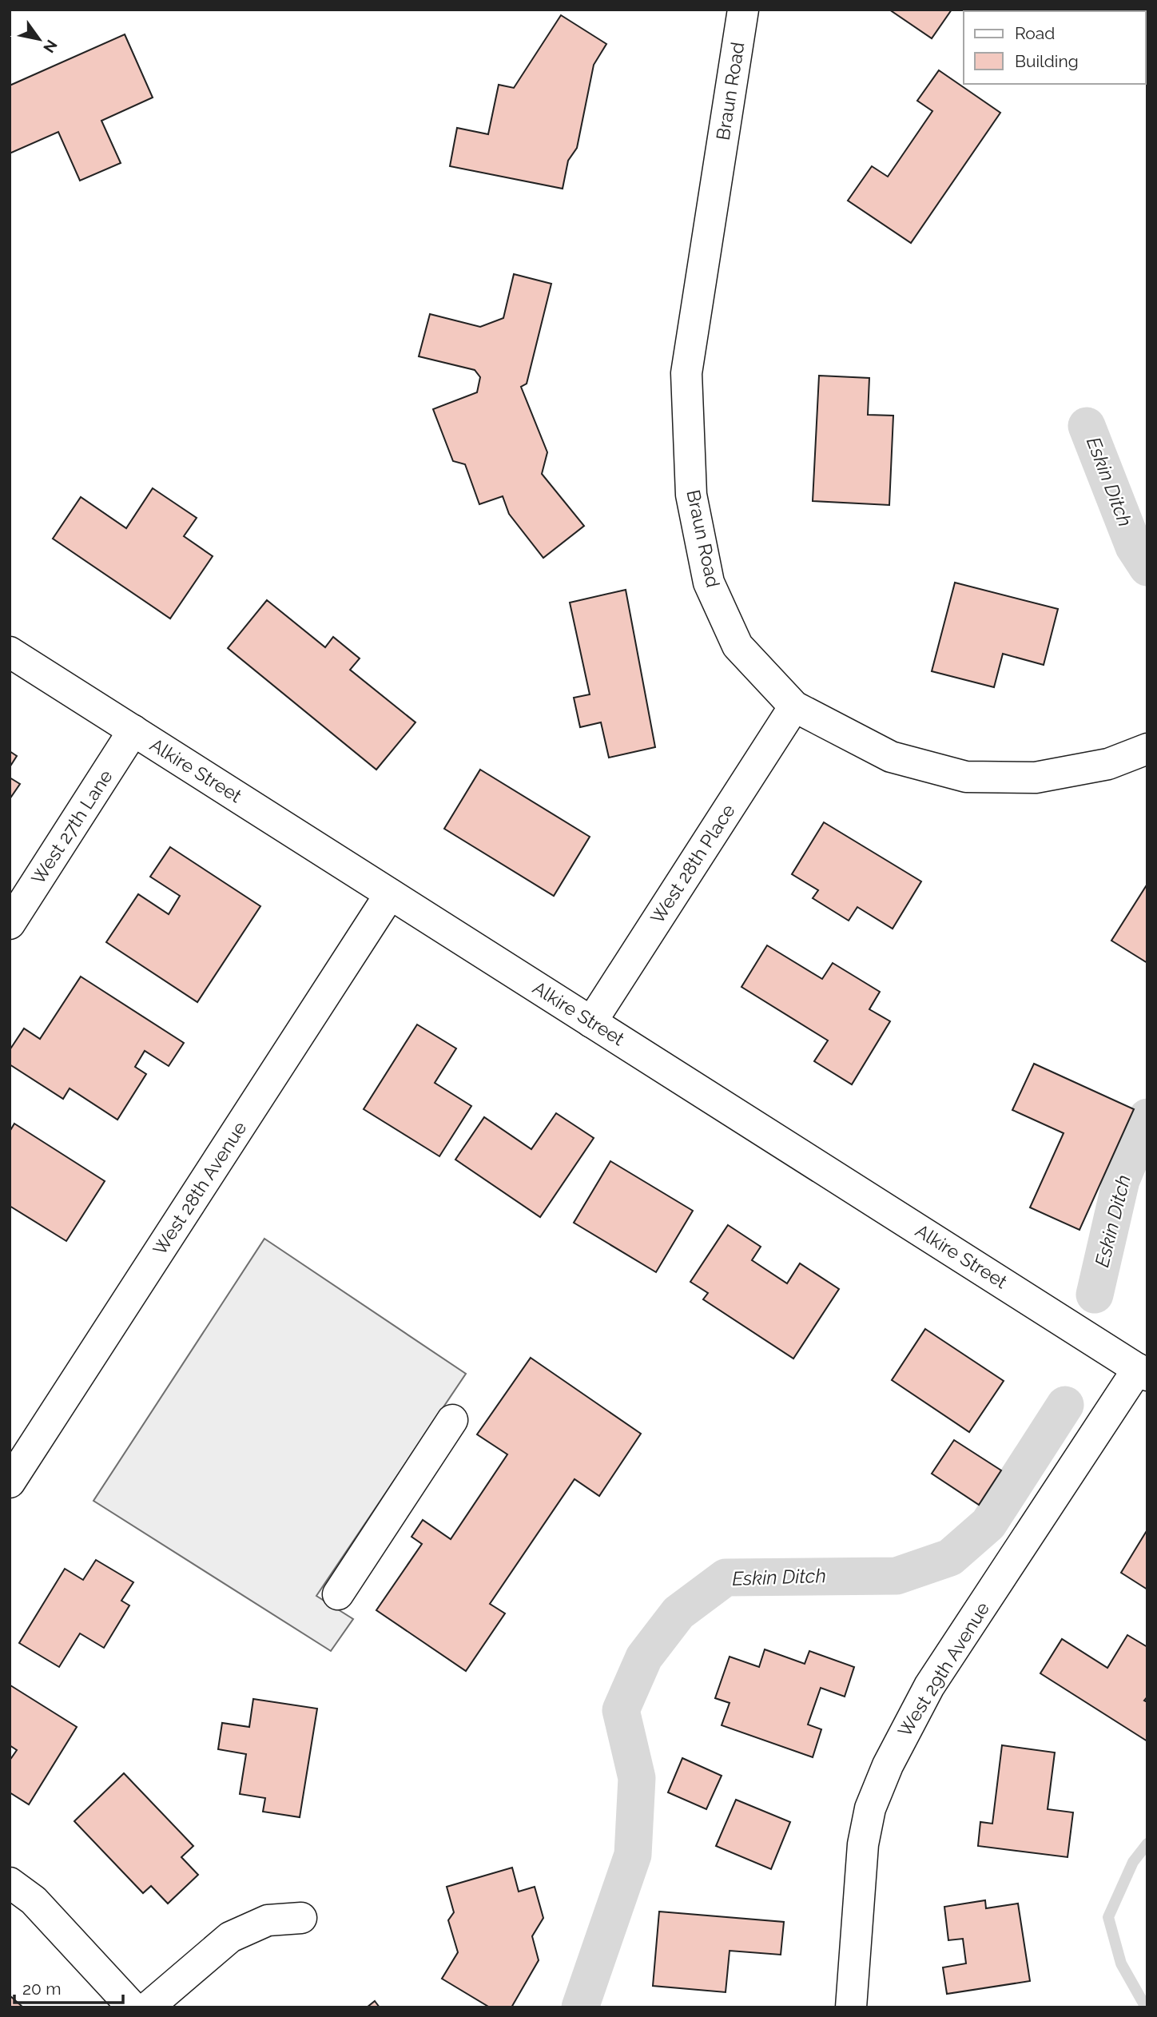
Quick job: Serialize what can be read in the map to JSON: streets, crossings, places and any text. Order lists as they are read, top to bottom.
{
  "streets": {
    "street": [
      "Braun Road",
      "Alkire Street",
      "West 27th Lane",
      "West 28th Place",
      "West 28th Avenue",
      "West 29th Avenue"
    ]
  },
  "crossings": [
    ["Braun Road", "West 28th Place"],
    ["Alkire Street", "West 27th Lane"],
    ["Alkire Street", "West 28th Place"],
    ["Alkire Street", "West 28th Avenue"],
    ["Alkire Street", "West 29th Avenue"]
  ],
  "water": ["Eskin Ditch"],
  "legend": ["Road", "Building"],
  "scale_bar": "20 m",
  "north": "bottom right"
}
